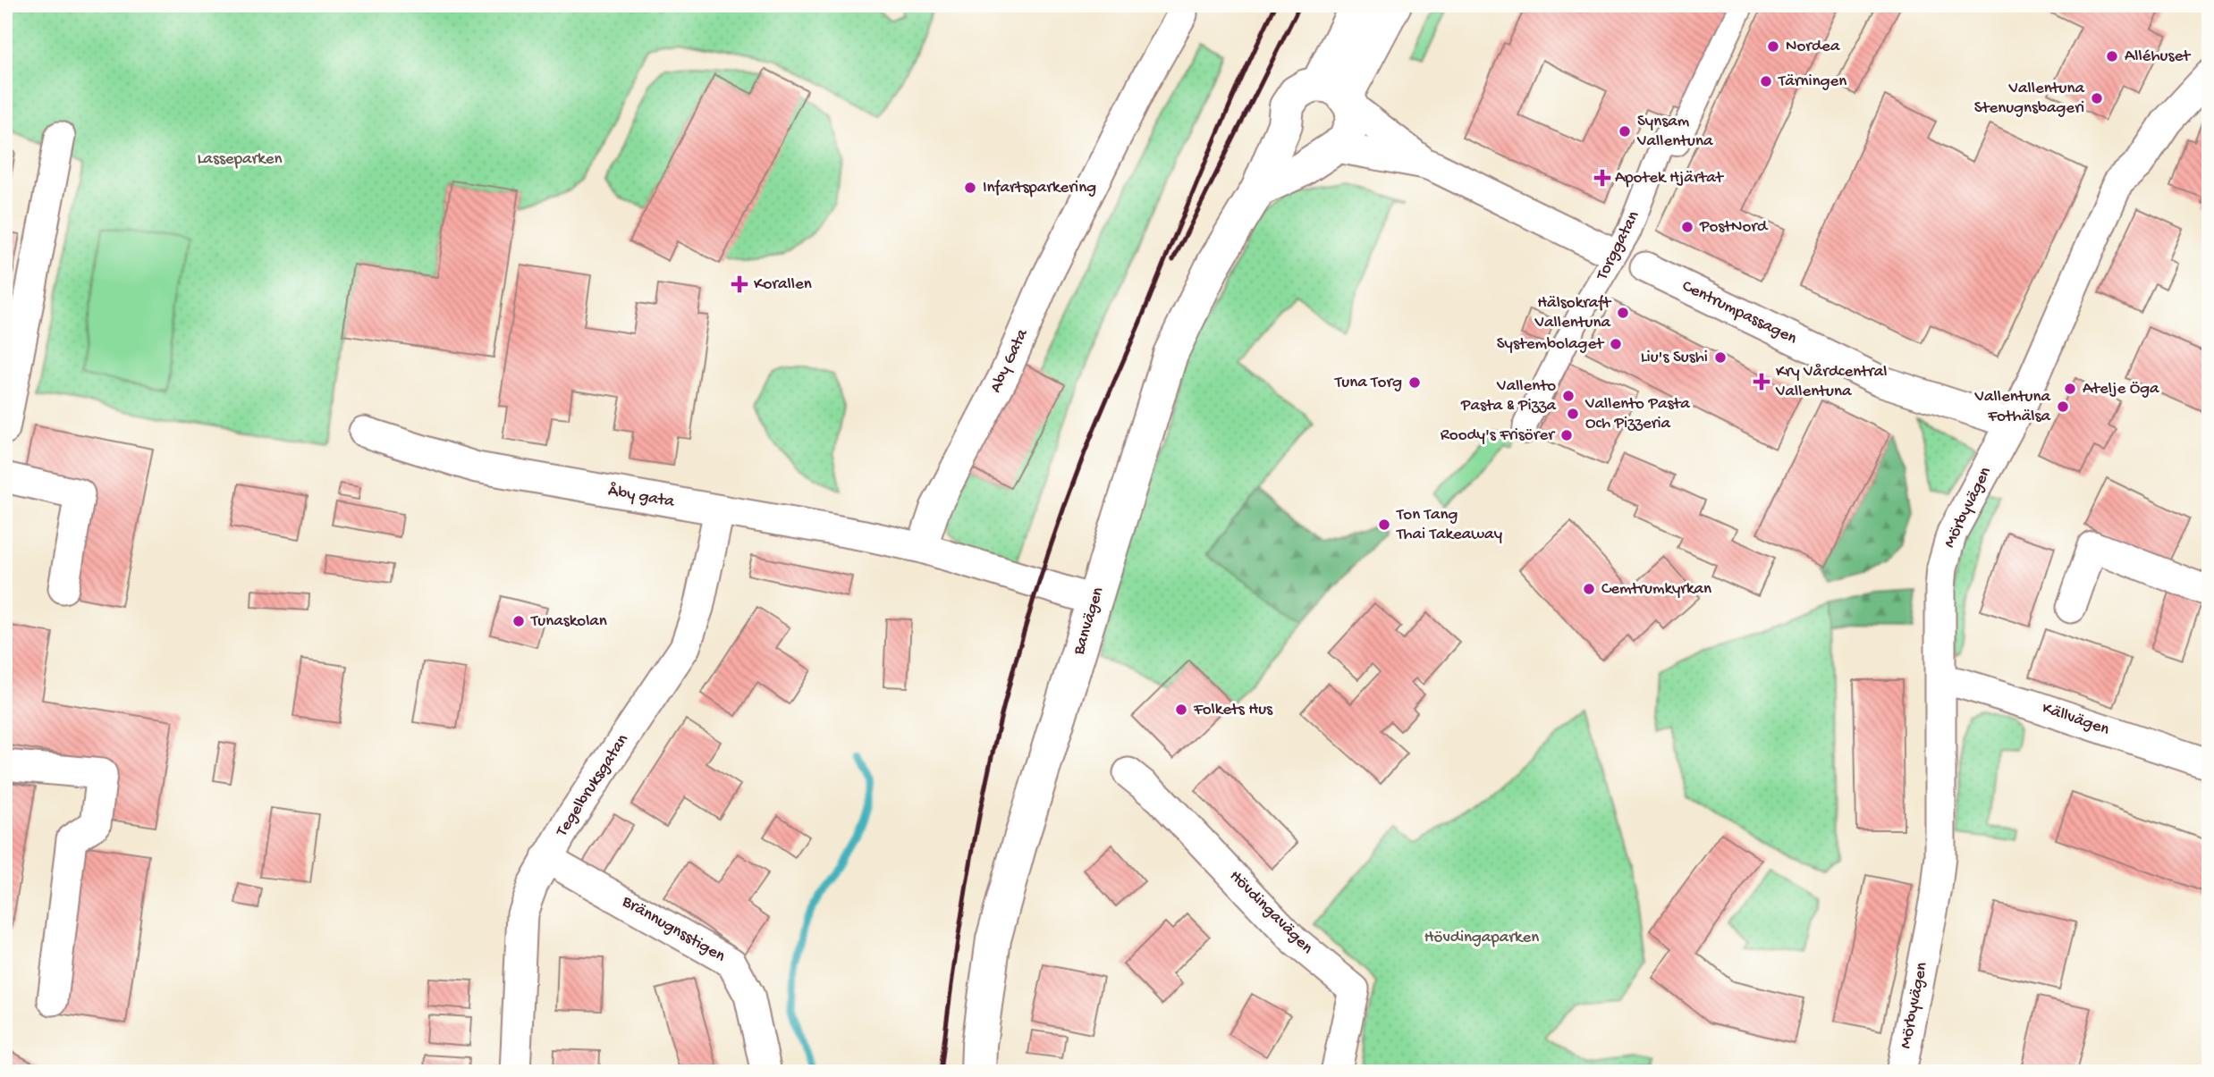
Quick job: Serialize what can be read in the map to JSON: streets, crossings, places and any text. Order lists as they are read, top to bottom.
{
  "streets": {
    "street": [
      "Torggatan",
      "Centrumpassagen",
      "Aby Gata",
      "Åby gata",
      "Mörbyvägen",
      "Banvägen",
      "Källvägen",
      "Tegelbruksgatan",
      "Hövdingavägen",
      "Brännugnsstigen"
    ]
  },
  "crossings": [
    ["Centrumpassagen", "Mörbyvägen"],
    ["Aby Gata", "Åby gata"],
    ["Åby gata", "Tegelbruksgatan"],
    ["Mörbyvägen", "Källvägen"],
    ["Tegelbruksgatan", "Brännugnsstigen"]
  ],
  "parks": ["Lasseparken", "Hövdingaparken"],
  "places": {
    "other": [
      "Nordea",
      "Alléhuset",
      "Tärningen",
      "Vallentuna Stenugnsbageri",
      "Synsam Vallentuna",
      "Infartsparkering",
      "PostNord",
      "Hälsokraft Vallentuna",
      "Systembolaget",
      "Liu's Sushi",
      "Tuna Torg",
      "Atelje Öga",
      "Vallento Pasta & Pizza",
      "Vallentuna Fothälsa",
      "Vallento Pasta Och Pizzeria",
      "Roody's Frisörer",
      "Ton Tang Thai Takeaway",
      "Cemtrumkyrkan",
      "Tunaskolan",
      "Folkets Hus"
    ],
    "health": ["Apotek Hjärtat", "Korallen", "Kry Vårdcentral Vallentuna"]
  }
}
